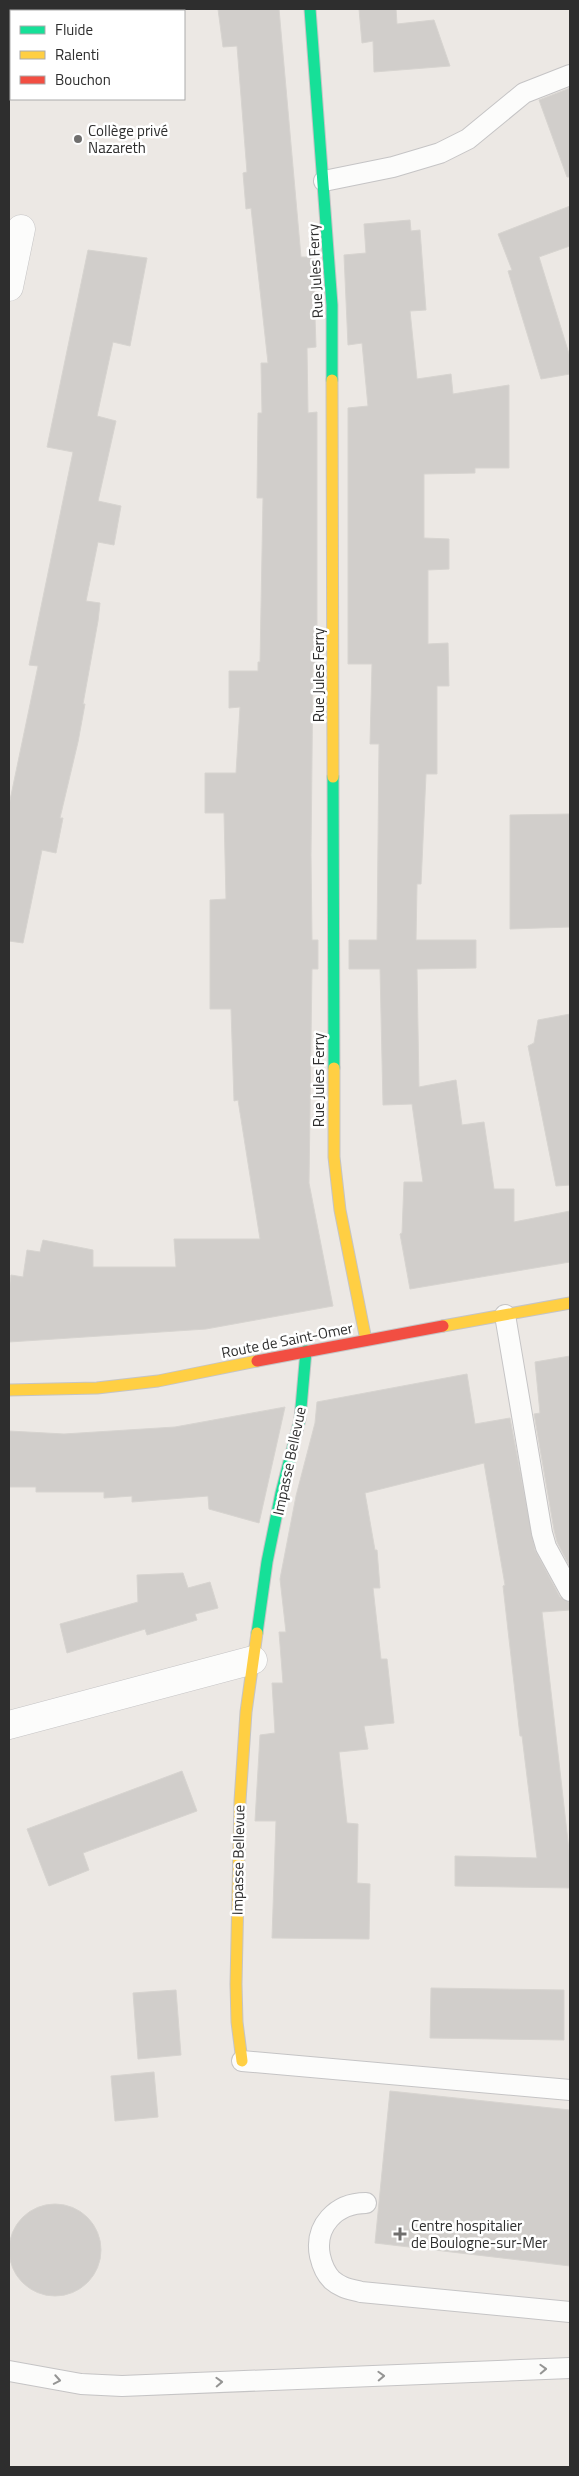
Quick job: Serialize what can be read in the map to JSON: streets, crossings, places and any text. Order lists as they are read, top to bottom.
{
  "streets": {
    "street": ["Rue Jules Ferry", "Route de Saint-Omer", "Impasse Bellevue"]
  },
  "crossings": [
    ["Rue Jules Ferry", "Route de Saint-Omer"],
    ["Route de Saint-Omer", "Impasse Bellevue"]
  ],
  "places": {
    "other": ["Collège privé Nazareth"],
    "health": ["Centre hospitalier de Boulogne-sur-Mer"]
  },
  "legend": ["Fluide", "Ralenti", "Bouchon"]
}
